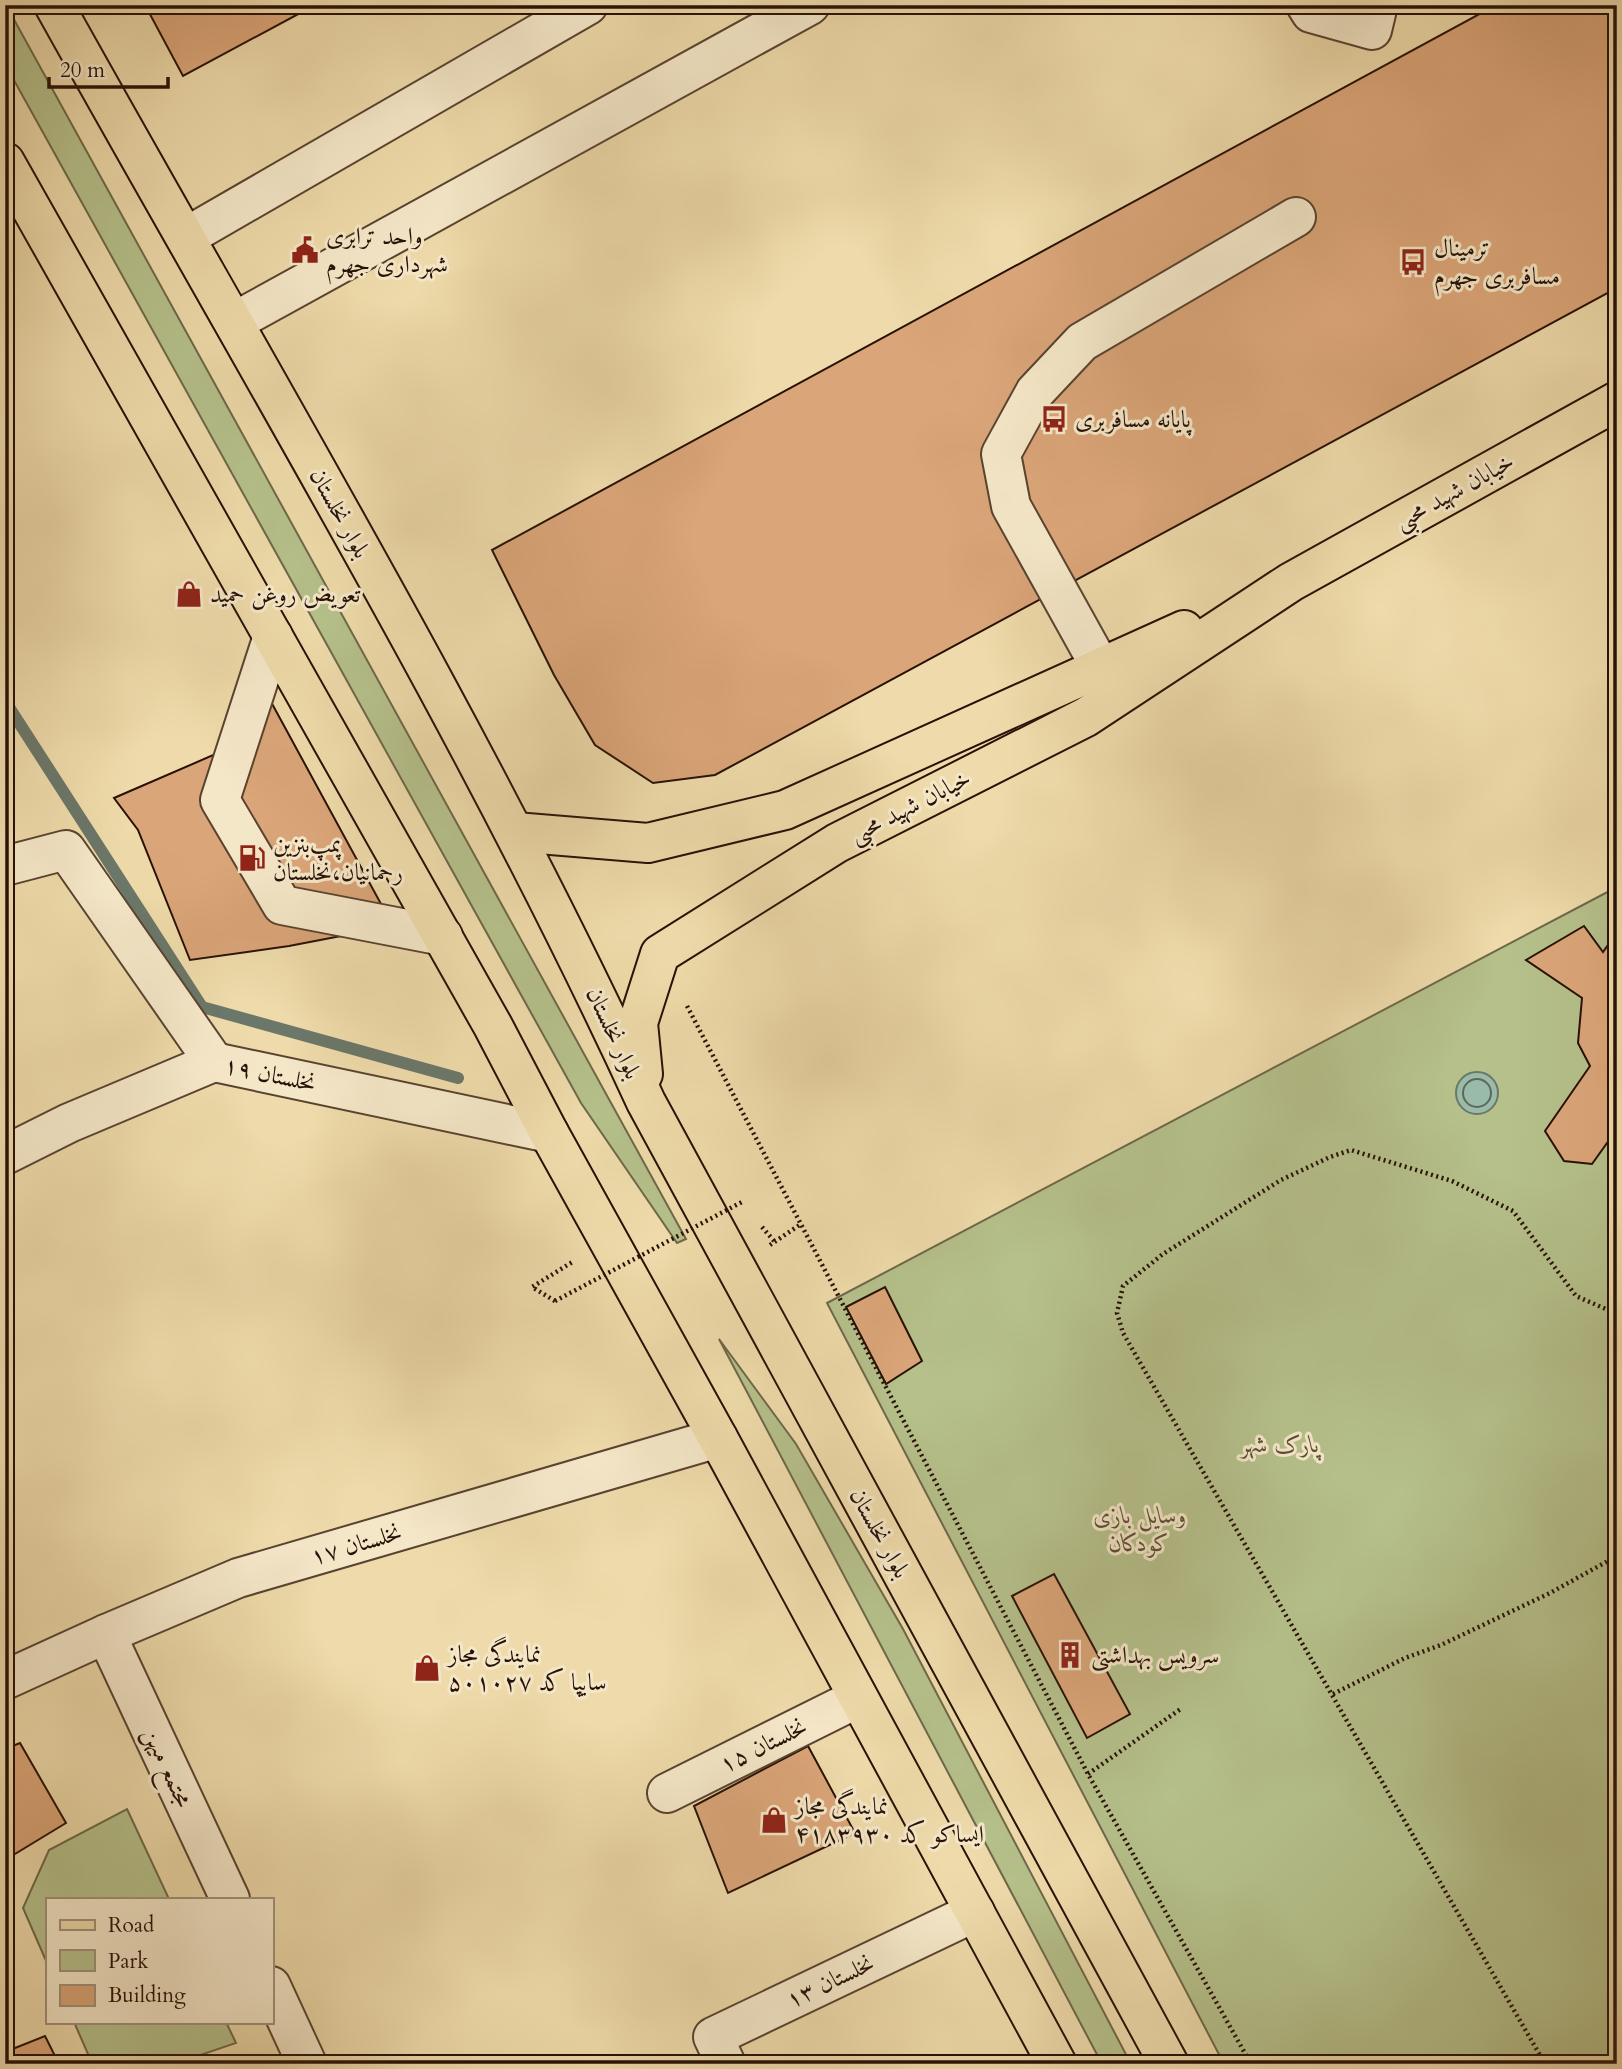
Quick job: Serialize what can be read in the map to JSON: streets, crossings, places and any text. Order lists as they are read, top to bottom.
{
  "streets": {
    "main road": ["خیابان شهید محبی", "بلوار نخلستان"],
    "street": [
      "نخلستان ۱۹",
      "نخلستان ۱۷",
      "نخلستان ۱۵",
      "مجتمع میهن",
      "نخلستان ۱۳"
    ]
  },
  "crossings": [
    ["خیابان شهید محبی", "بلوار نخلستان"],
    ["نخلستان ۱۷", "مجتمع میهن"]
  ],
  "parks": ["پارک شهر", "وسایل بازی کودکان"],
  "places": {
    "public building": ["واحد ترابری شهرداری جهرم"],
    "bus stop": ["ترمینال مسافربری جهرم", "پایانه مسافربری"],
    "shop": ["تعویض روغن حمید", "نمایندگی مجاز سایپا کد ۵۰۱۰۲۷", "نمایندگی مجاز ایساکو کد ۴۱۸۳۹۳۰"],
    "fuel station": ["پمپ‌بنزین رحمانیان،نخلستان"],
    "building": ["سرویس بهداشتی"]
  },
  "legend": ["Road", "Park", "Building"],
  "scale_bar": "20 m"
}
